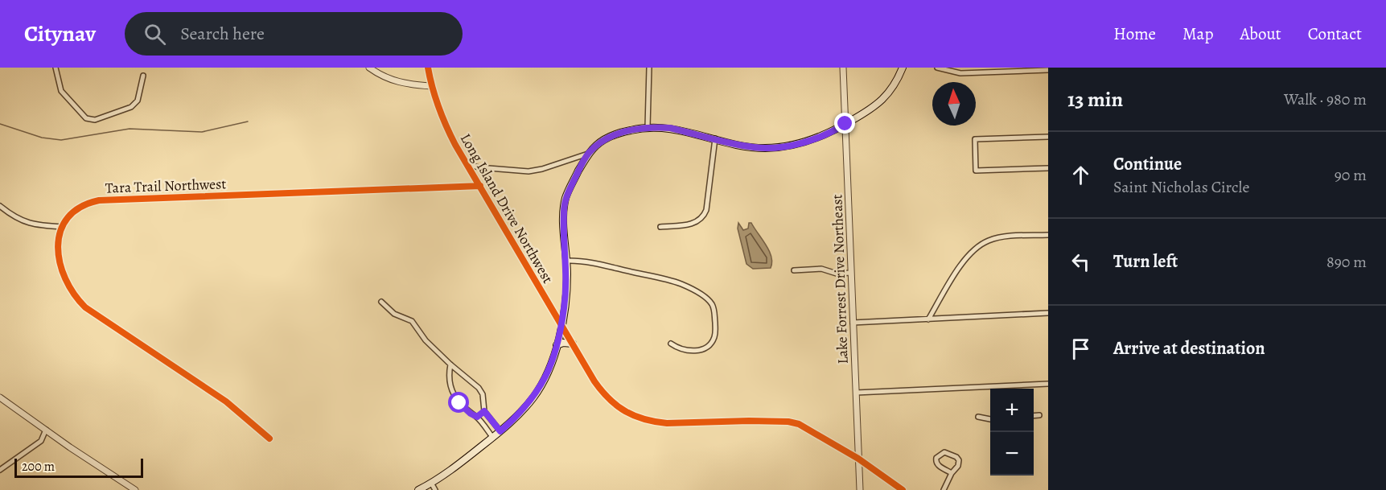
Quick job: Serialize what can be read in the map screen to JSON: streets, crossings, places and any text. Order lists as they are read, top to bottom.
{
  "streets": {
    "street": ["Tara Trail Northwest", "Long Island Drive Northwest", "Lake Forrest Drive Northeast"]
  },
  "crossings": [
    ["Tara Trail Northwest", "Long Island Drive Northwest"],
    ["Long Island Drive Northwest", "Lake Forrest Drive Northeast"]
  ],
  "scale_bar": "200 m",
  "north": "top",
  "page": {
    "header": "Citynav",
    "search": "Search here",
    "nav": [
      "Home",
      "Map",
      "About",
      "Contact"
    ],
    "heading": ["13 min", "Walk · 980 m"],
    "list": [
      ["Continue", "Saint Nicholas Circle", "90 m"],
      ["Turn left", "890 m"],
      "Arrive at destination"
    ],
    "map_buttons": ["+", "−"],
    "scale": "200 m"
  }
}
